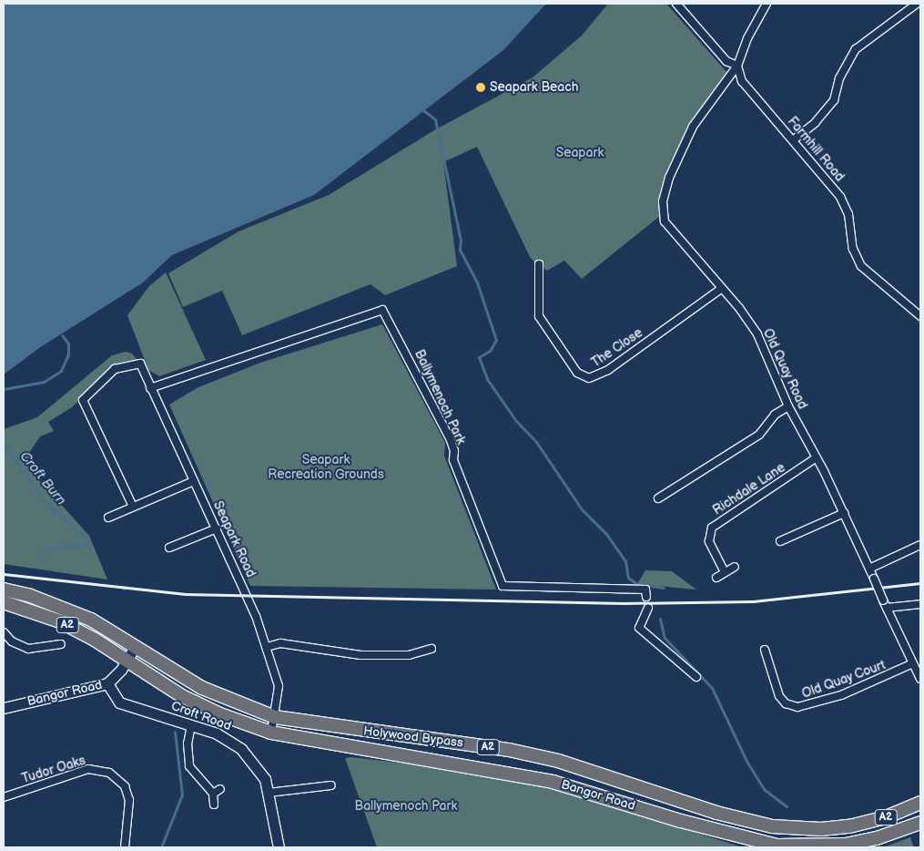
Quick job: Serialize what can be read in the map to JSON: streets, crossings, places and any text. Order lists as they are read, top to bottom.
{
  "streets": {
    "highway": ["A2", "Bangor Road", "Holywood Bypass"],
    "street": [
      "Farmhill Road",
      "The Close",
      "Old Quay Road",
      "Ballymenoch Park",
      "Richdale Lane",
      "Seapark Road",
      "Old Quay Court",
      "Croft Road",
      "Tudor Oaks"
    ]
  },
  "crossings": [
    ["Farmhill Road", "Old Quay Road"],
    ["The Close", "Old Quay Road"],
    ["Old Quay Road", "Richdale Lane"],
    ["Old Quay Road", "Old Quay Court"],
    ["Ballymenoch Park", "Seapark Road"],
    ["Seapark Road", "A2"],
    ["Seapark Road", "Bangor Road"],
    ["Seapark Road", "Holywood Bypass"],
    ["A2", "Bangor Road"],
    ["Bangor Road", "Croft Road"],
    ["Bangor Road", "Holywood Bypass"]
  ],
  "water": ["Croft Burn"],
  "parks": ["Seapark", "Seapark Recreation Grounds", "Ballymenoch Park"],
  "places": ["Seapark Beach"]
}
